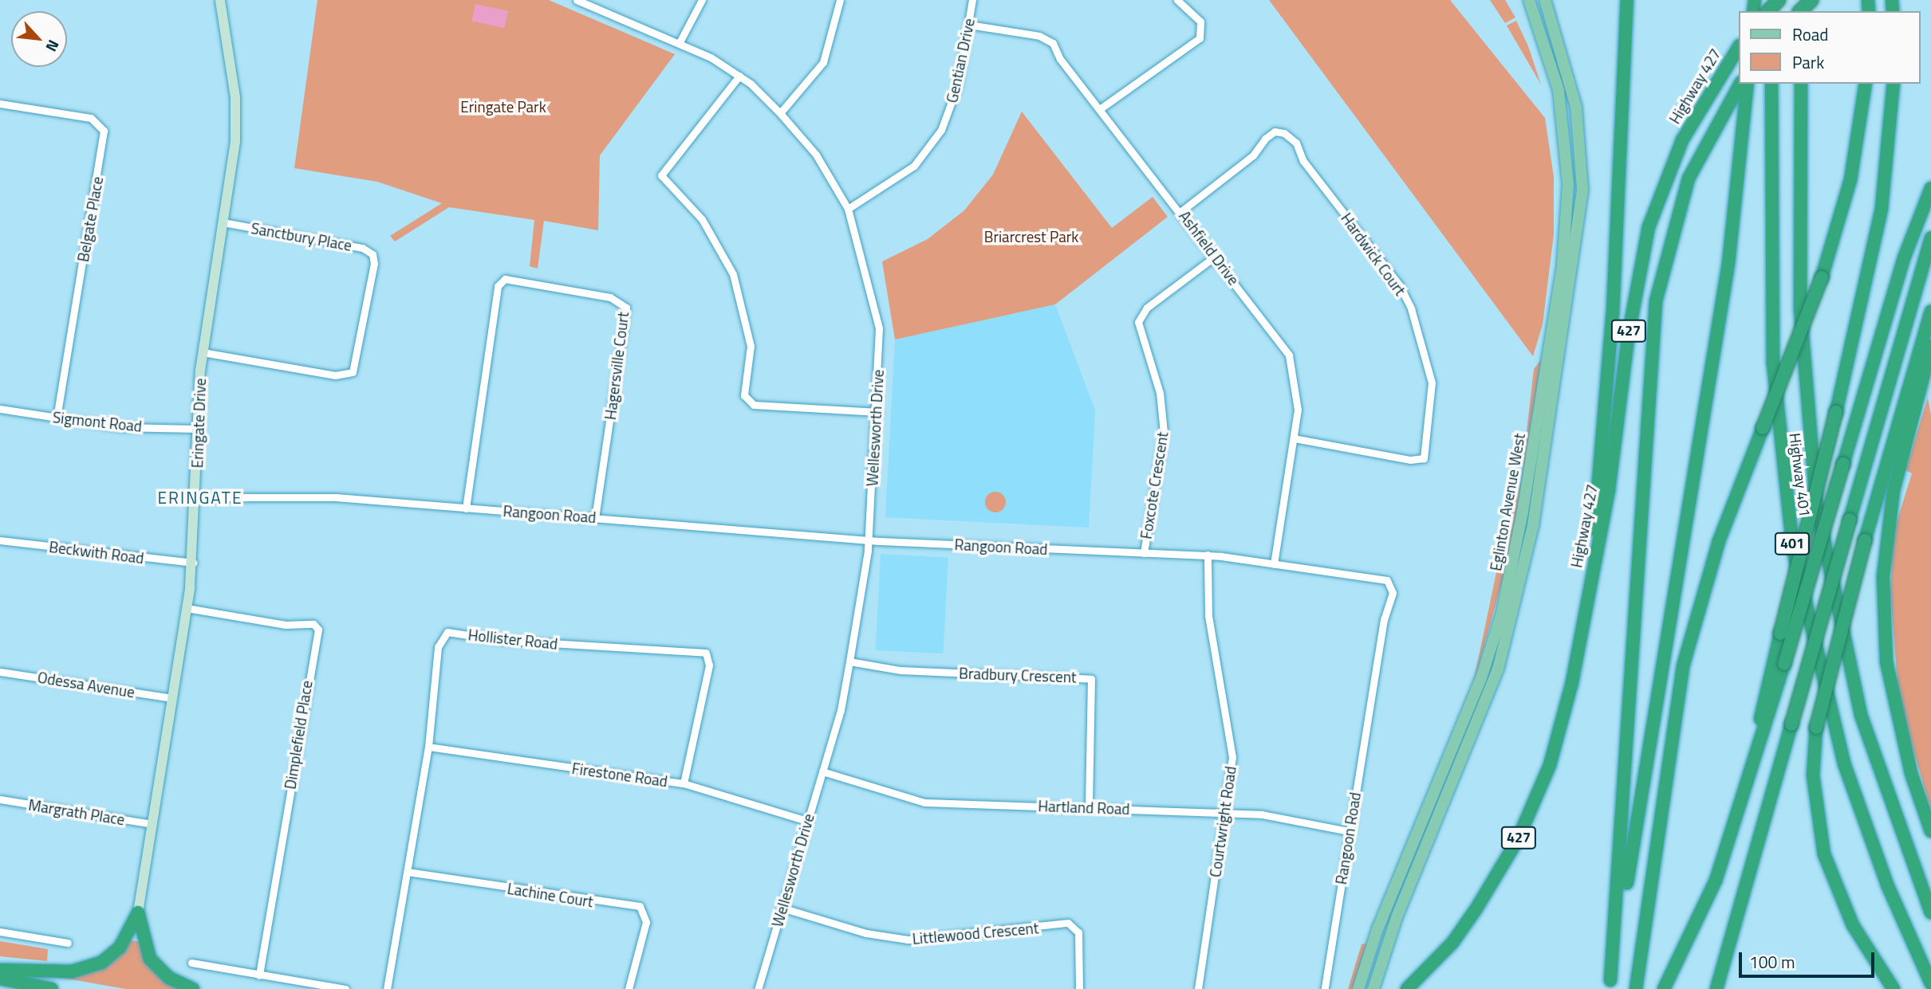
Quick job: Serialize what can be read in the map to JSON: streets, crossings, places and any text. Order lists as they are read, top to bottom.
{
  "streets": {
    "highway": [
      "Highway 427",
      "427",
      "Highway 401",
      "401"
    ],
    "main road": ["Eglinton Avenue West"],
    "street": [
      "Gentian Drive",
      "Belgate Place",
      "Sanctbury Place",
      "Ashfield Drive",
      "Hardwick Court",
      "Hagersville Court",
      "Sigmont Road",
      "Eringate Drive",
      "Wellesworth Drive",
      "Foxcote Crescent",
      "Rangoon Road",
      "Beckwith Road",
      "Hollister Road",
      "Bradbury Crescent",
      "Odessa Avenue",
      "Dimplefield Place",
      "Firestone Road",
      "Hartland Road",
      "Margrath Place",
      "Courtwright Road",
      "Lachine Court",
      "Littlewood Crescent"
    ]
  },
  "crossings": [
    ["Gentian Drive", "Ashfield Drive"],
    ["Gentian Drive", "Wellesworth Drive"],
    ["Belgate Place", "Sigmont Road"],
    ["Sanctbury Place", "Eringate Drive"],
    ["Ashfield Drive", "Hardwick Court"],
    ["Ashfield Drive", "Foxcote Crescent"],
    ["Ashfield Drive", "Rangoon Road"],
    ["Hagersville Court", "Rangoon Road"],
    ["Sigmont Road", "Eringate Drive"],
    ["Eringate Drive", "Rangoon Road"],
    ["Eringate Drive", "Beckwith Road"],
    ["Eringate Drive", "Odessa Avenue"],
    ["Eringate Drive", "Dimplefield Place"],
    ["Eringate Drive", "Margrath Place"],
    ["Wellesworth Drive", "Rangoon Road"],
    ["Wellesworth Drive", "Bradbury Crescent"],
    ["Wellesworth Drive", "Firestone Road"],
    ["Wellesworth Drive", "Hartland Road"],
    ["Wellesworth Drive", "Littlewood Crescent"],
    ["Foxcote Crescent", "Rangoon Road"],
    ["Rangoon Road", "Hartland Road"],
    ["Rangoon Road", "Courtwright Road"],
    ["Hollister Road", "Firestone Road"],
    ["Hollister Road", "Lachine Court"],
    ["Bradbury Crescent", "Hartland Road"],
    ["Hartland Road", "Courtwright Road"]
  ],
  "districts": ["ERINGATE"],
  "parks": ["Eringate Park", "Briarcrest Park"],
  "legend": ["Road", "Park"],
  "scale_bar": "100 m",
  "north": "bottom right"
}
